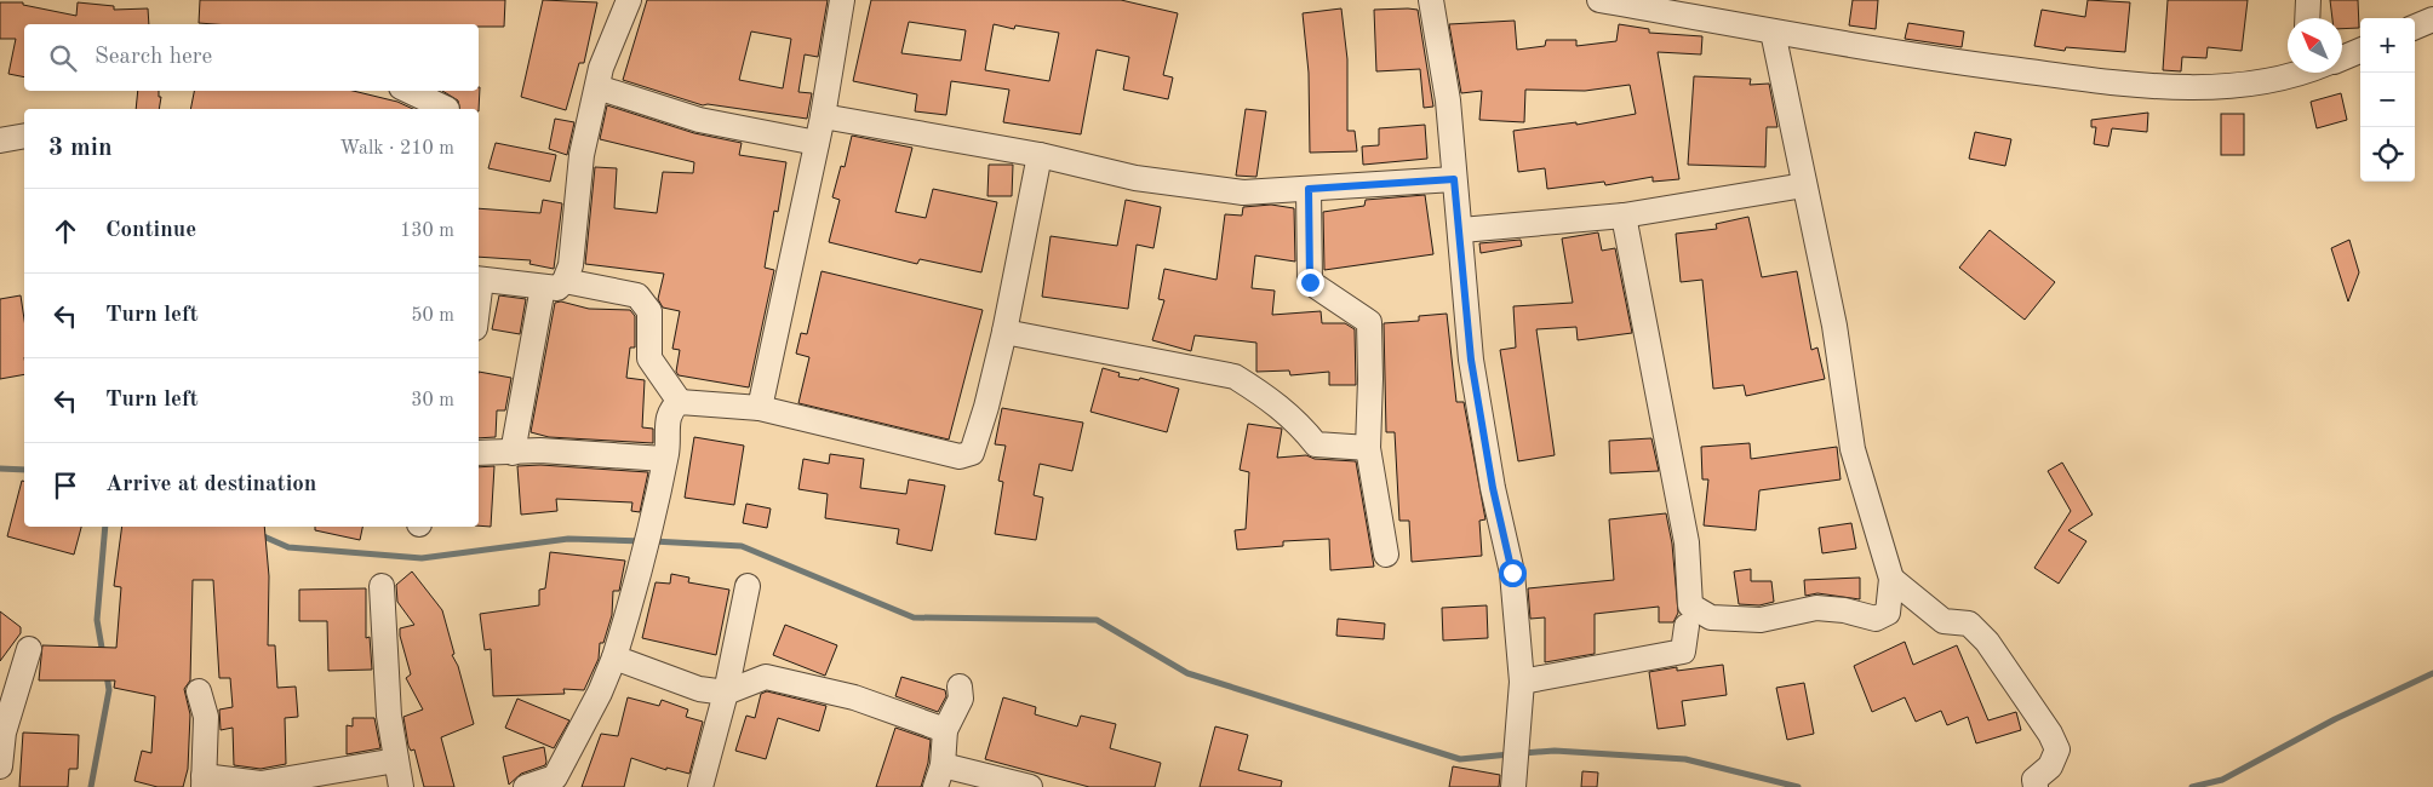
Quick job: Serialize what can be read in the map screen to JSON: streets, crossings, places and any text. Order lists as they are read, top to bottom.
{
  "north": "top left",
  "page": {
    "map_buttons": ["+", "−"],
    "search": "Search here",
    "heading": ["3 min", "Walk · 210 m"],
    "list": [
      ["Continue", "130 m"],
      ["Turn left", "50 m"],
      ["Turn left", "30 m"],
      "Arrive at destination"
    ]
  }
}
